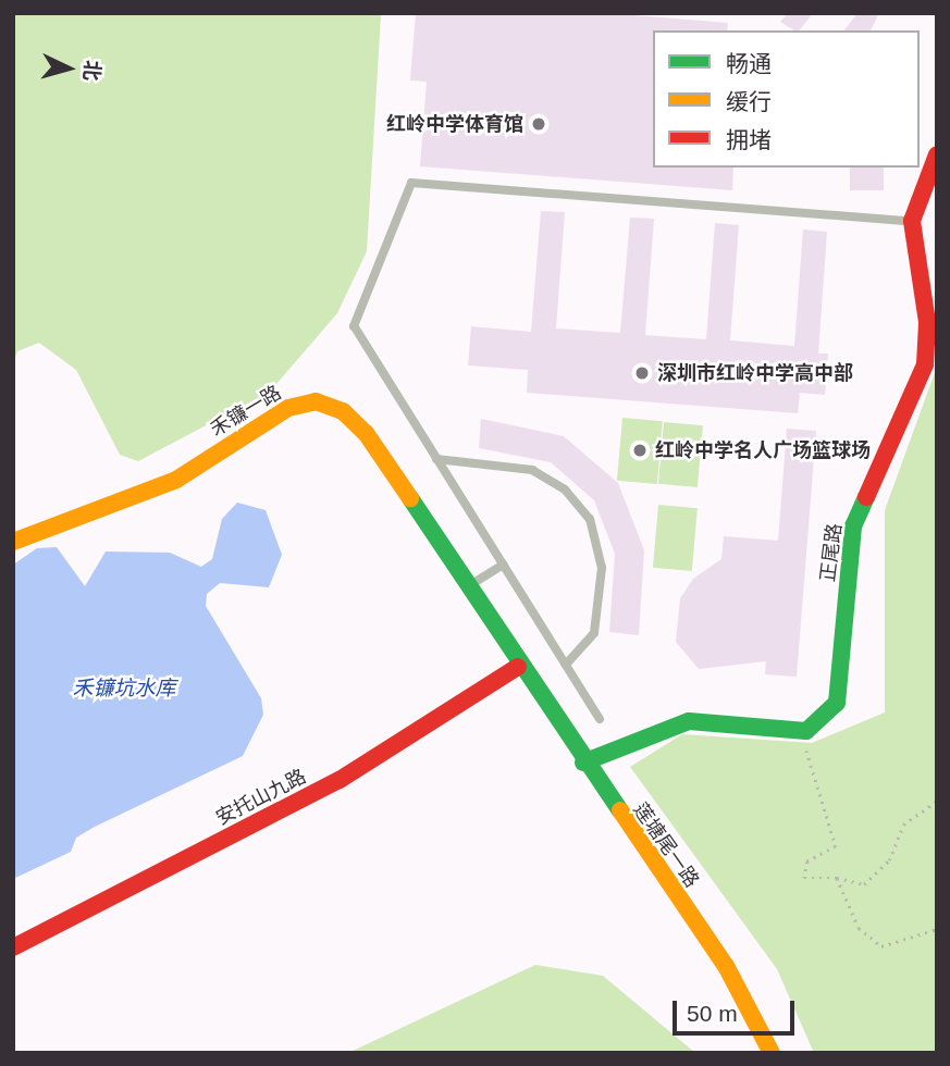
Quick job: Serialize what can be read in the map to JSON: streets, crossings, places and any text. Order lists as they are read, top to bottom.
{
  "streets": {
    "street": [
      "禾镰一路",
      "正尾路",
      "安托山九路",
      "莲塘尾一路"
    ]
  },
  "crossings": [
    ["禾镰一路", "安托山九路"],
    ["禾镰一路", "莲塘尾一路"],
    ["正尾路", "莲塘尾一路"],
    ["安托山九路", "莲塘尾一路"]
  ],
  "water": ["禾镰坑水库"],
  "places": ["红岭中学体育馆", "深圳市红岭中学高中部", "红岭中学名人广场篮球场"],
  "legend": ["畅通", "缓行", "拥堵"],
  "scale_bar": "50 m",
  "north": "right"
}
